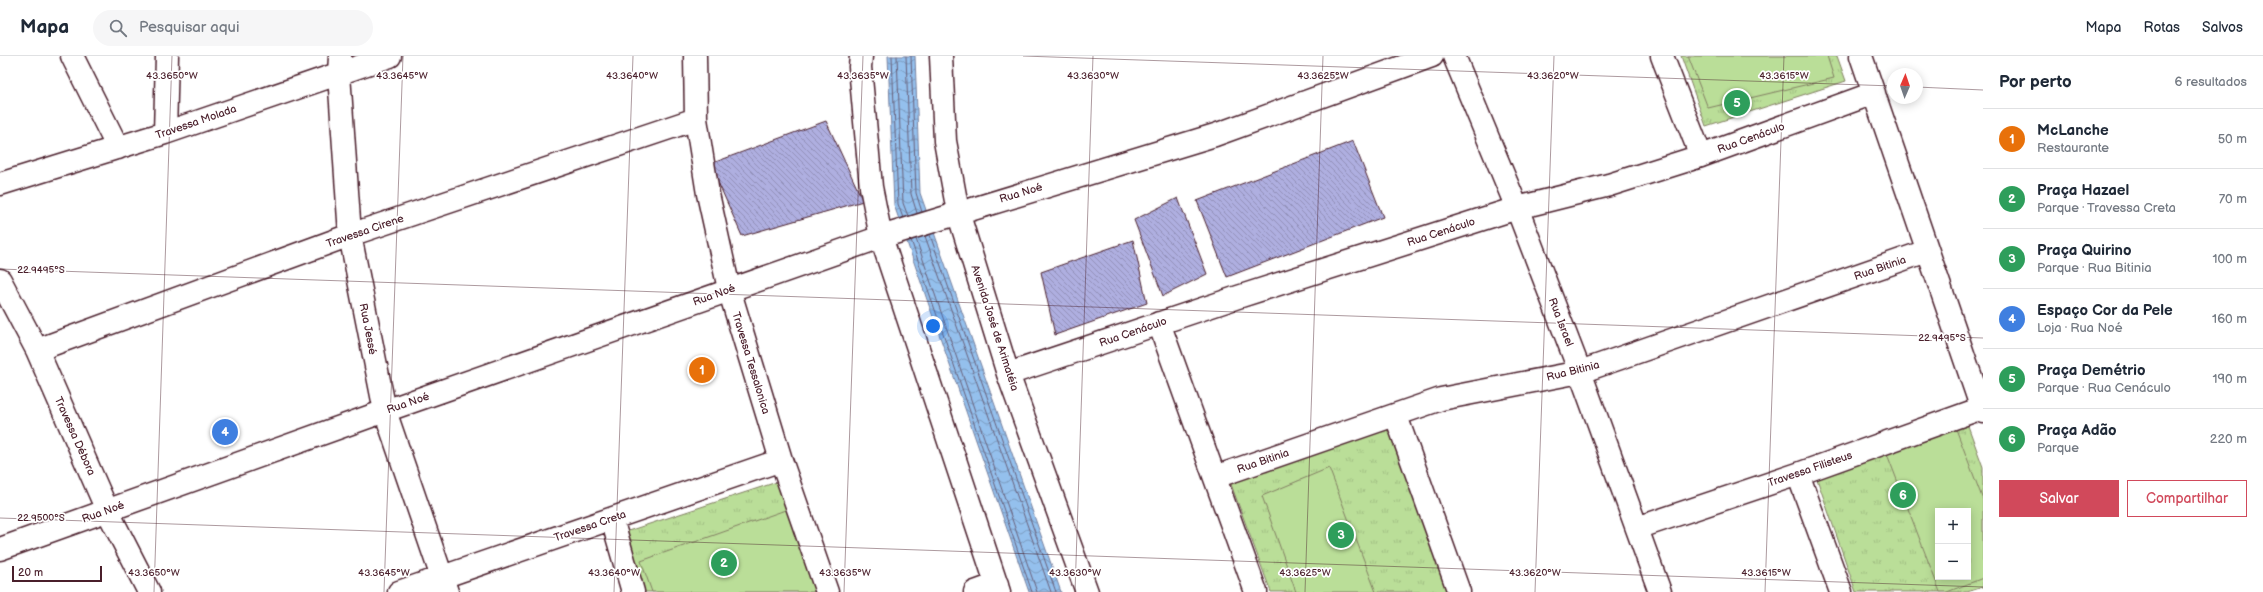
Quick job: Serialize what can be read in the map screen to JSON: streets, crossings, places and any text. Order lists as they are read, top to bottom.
{
  "streets": {
    "street": [
      "Travessa Molada",
      "Rua Cenáculo",
      "Rua Noé",
      "Travessa Cirene",
      "Rua Bitinia",
      "Rua Israel",
      "Avenida José de Arimatéia",
      "Rua Jessé",
      "Travessa Tessalonica",
      "Travessa Débora",
      "Travessa Filisteus",
      "Travessa Creta"
    ]
  },
  "crossings": [
    ["Travessa Molada", "Rua Jessé"],
    ["Rua Cenáculo", "Rua Israel"],
    ["Rua Cenáculo", "Avenida José de Arimatéia"],
    ["Rua Noé", "Avenida José de Arimatéia"],
    ["Rua Noé", "Rua Jessé"],
    ["Rua Noé", "Travessa Tessalonica"],
    ["Rua Noé", "Travessa Débora"],
    ["Travessa Cirene", "Rua Jessé"],
    ["Travessa Cirene", "Travessa Tessalonica"],
    ["Travessa Cirene", "Travessa Débora"],
    ["Rua Bitinia", "Rua Israel"],
    ["Rua Israel", "Travessa Filisteus"],
    ["Rua Jessé", "Travessa Creta"],
    ["Travessa Tessalonica", "Travessa Creta"]
  ],
  "scale_bar": "20 m",
  "north": "top",
  "page": {
    "header": "Mapa",
    "search": "Pesquisar aqui",
    "nav": ["Mapa", "Rotas", "Salvos"],
    "heading": ["Por perto", "6 resultados"],
    "pins": [
      "5",
      "1",
      "4",
      "6",
      "3",
      "2"
    ],
    "list": [
      {
        "mark": "1",
        "name": "McLanche",
        "note": "Restaurante",
        "value": "50 m"
      },
      {
        "mark": "2",
        "name": "Praça Hazael",
        "note": "Parque · Travessa Creta",
        "value": "70 m"
      },
      {
        "mark": "3",
        "name": "Praça Quirino",
        "note": "Parque · Rua Bitinia",
        "value": "100 m"
      },
      {
        "mark": "4",
        "name": "Espaço Cor da Pele",
        "note": "Loja · Rua Noé",
        "value": "160 m"
      },
      {
        "mark": "5",
        "name": "Praça Demétrio",
        "note": "Parque · Rua Cenáculo",
        "value": "190 m"
      },
      {
        "mark": "6",
        "name": "Praça Adão",
        "note": "Parque",
        "value": "220 m"
      }
    ],
    "buttons": ["Salvar", "Compartilhar"],
    "map_buttons": ["+", "−"],
    "scale": "20 m"
  },
  "coordinates": [
    "43.3650°W",
    "43.3645°W",
    "43.3640°W",
    "43.3635°W",
    "43.3630°W",
    "43.3625°W",
    "43.3620°W",
    "43.3615°W",
    "22.9495°S",
    "22.9500°S"
  ]
}
